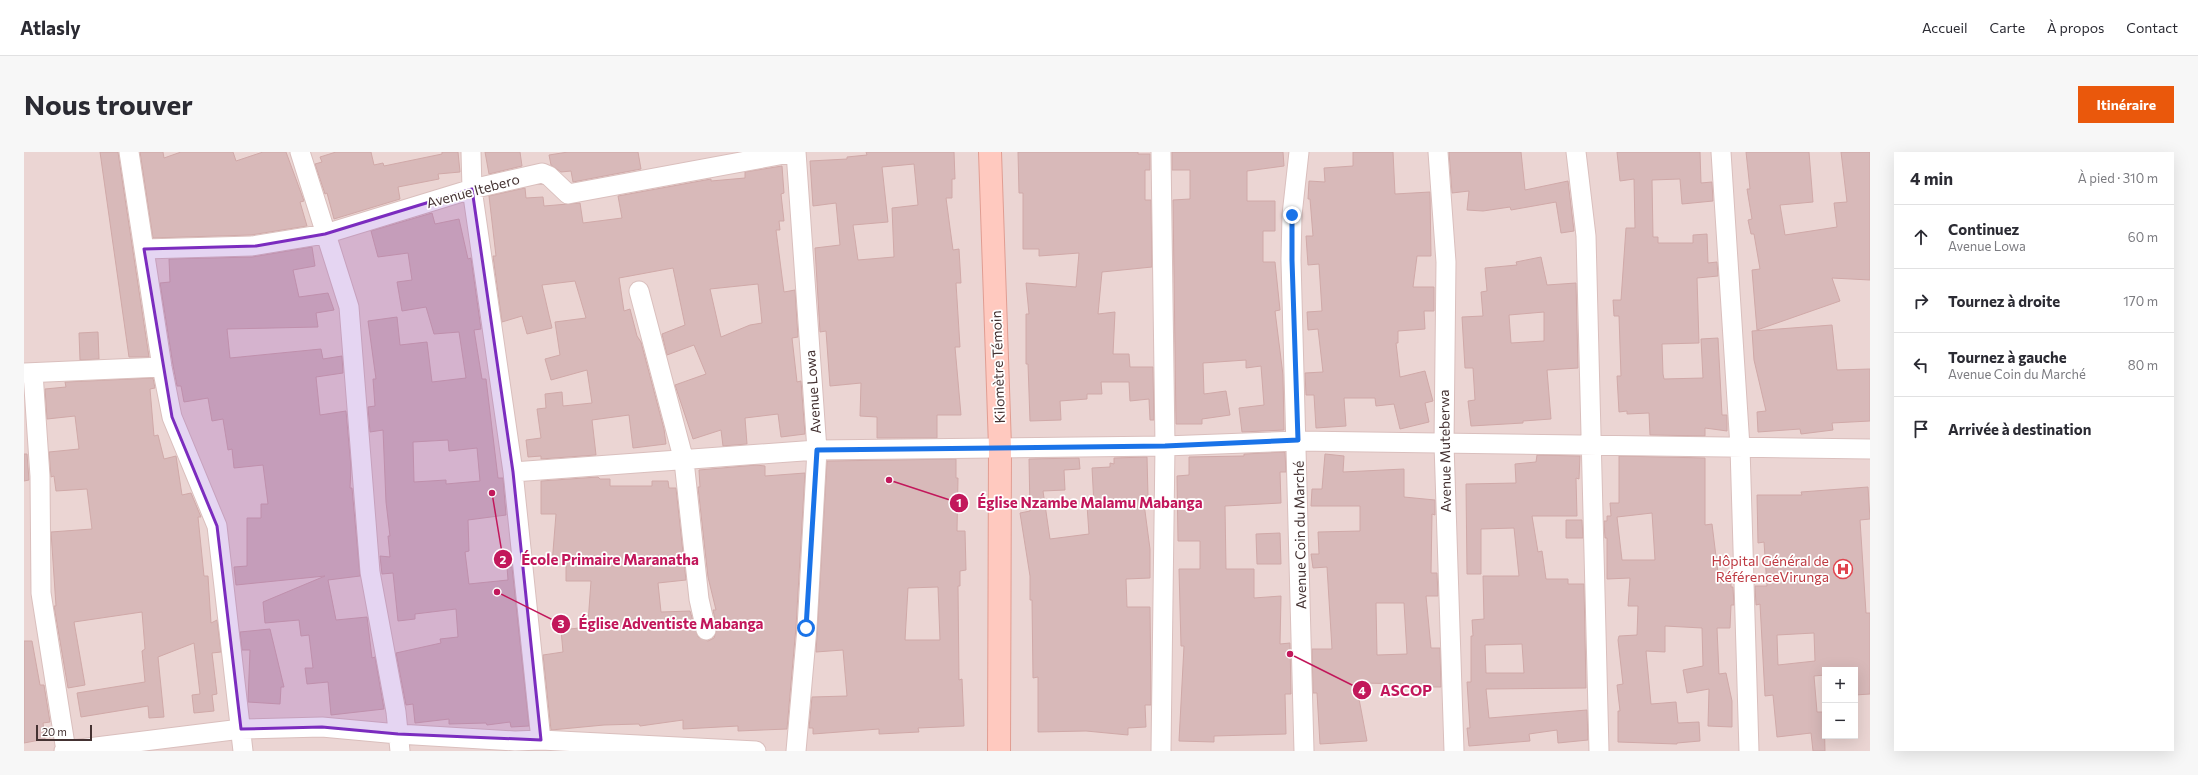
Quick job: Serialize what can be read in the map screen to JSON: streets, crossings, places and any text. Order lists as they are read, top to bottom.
{
  "streets": {
    "main road": ["Kilomètre Témoin"],
    "street": [
      "Avenue Itebero",
      "Avenue Lowa",
      "Avenue Muteberwa",
      "Avenue Coin du Marché"
    ]
  },
  "crossings": [
    ["Avenue Itebero", "Avenue Lowa"]
  ],
  "places": {
    "other": [
      "Église Nzambe Malamu Mabanga",
      "École Primaire Maranatha",
      "Église Adventiste Mabanga",
      "ASCOP"
    ],
    "hospital": ["Hôpital Général de RéférenceVirunga"]
  },
  "scale_bar": "20 m",
  "page": {
    "header": "Atlasly",
    "nav": [
      "Accueil",
      "Carte",
      "À propos",
      "Contact"
    ],
    "buttons": "Itinéraire",
    "title": "Nous trouver",
    "heading": ["4 min", "À pied · 310 m"],
    "list": [
      ["Continuez", "Avenue Lowa", "60 m"],
      ["Tournez à droite", "170 m"],
      ["Tournez à gauche", "Avenue Coin du Marché", "80 m"],
      "Arrivée à destination"
    ],
    "map_buttons": ["+", "−"],
    "scale": "20 m"
  }
}
